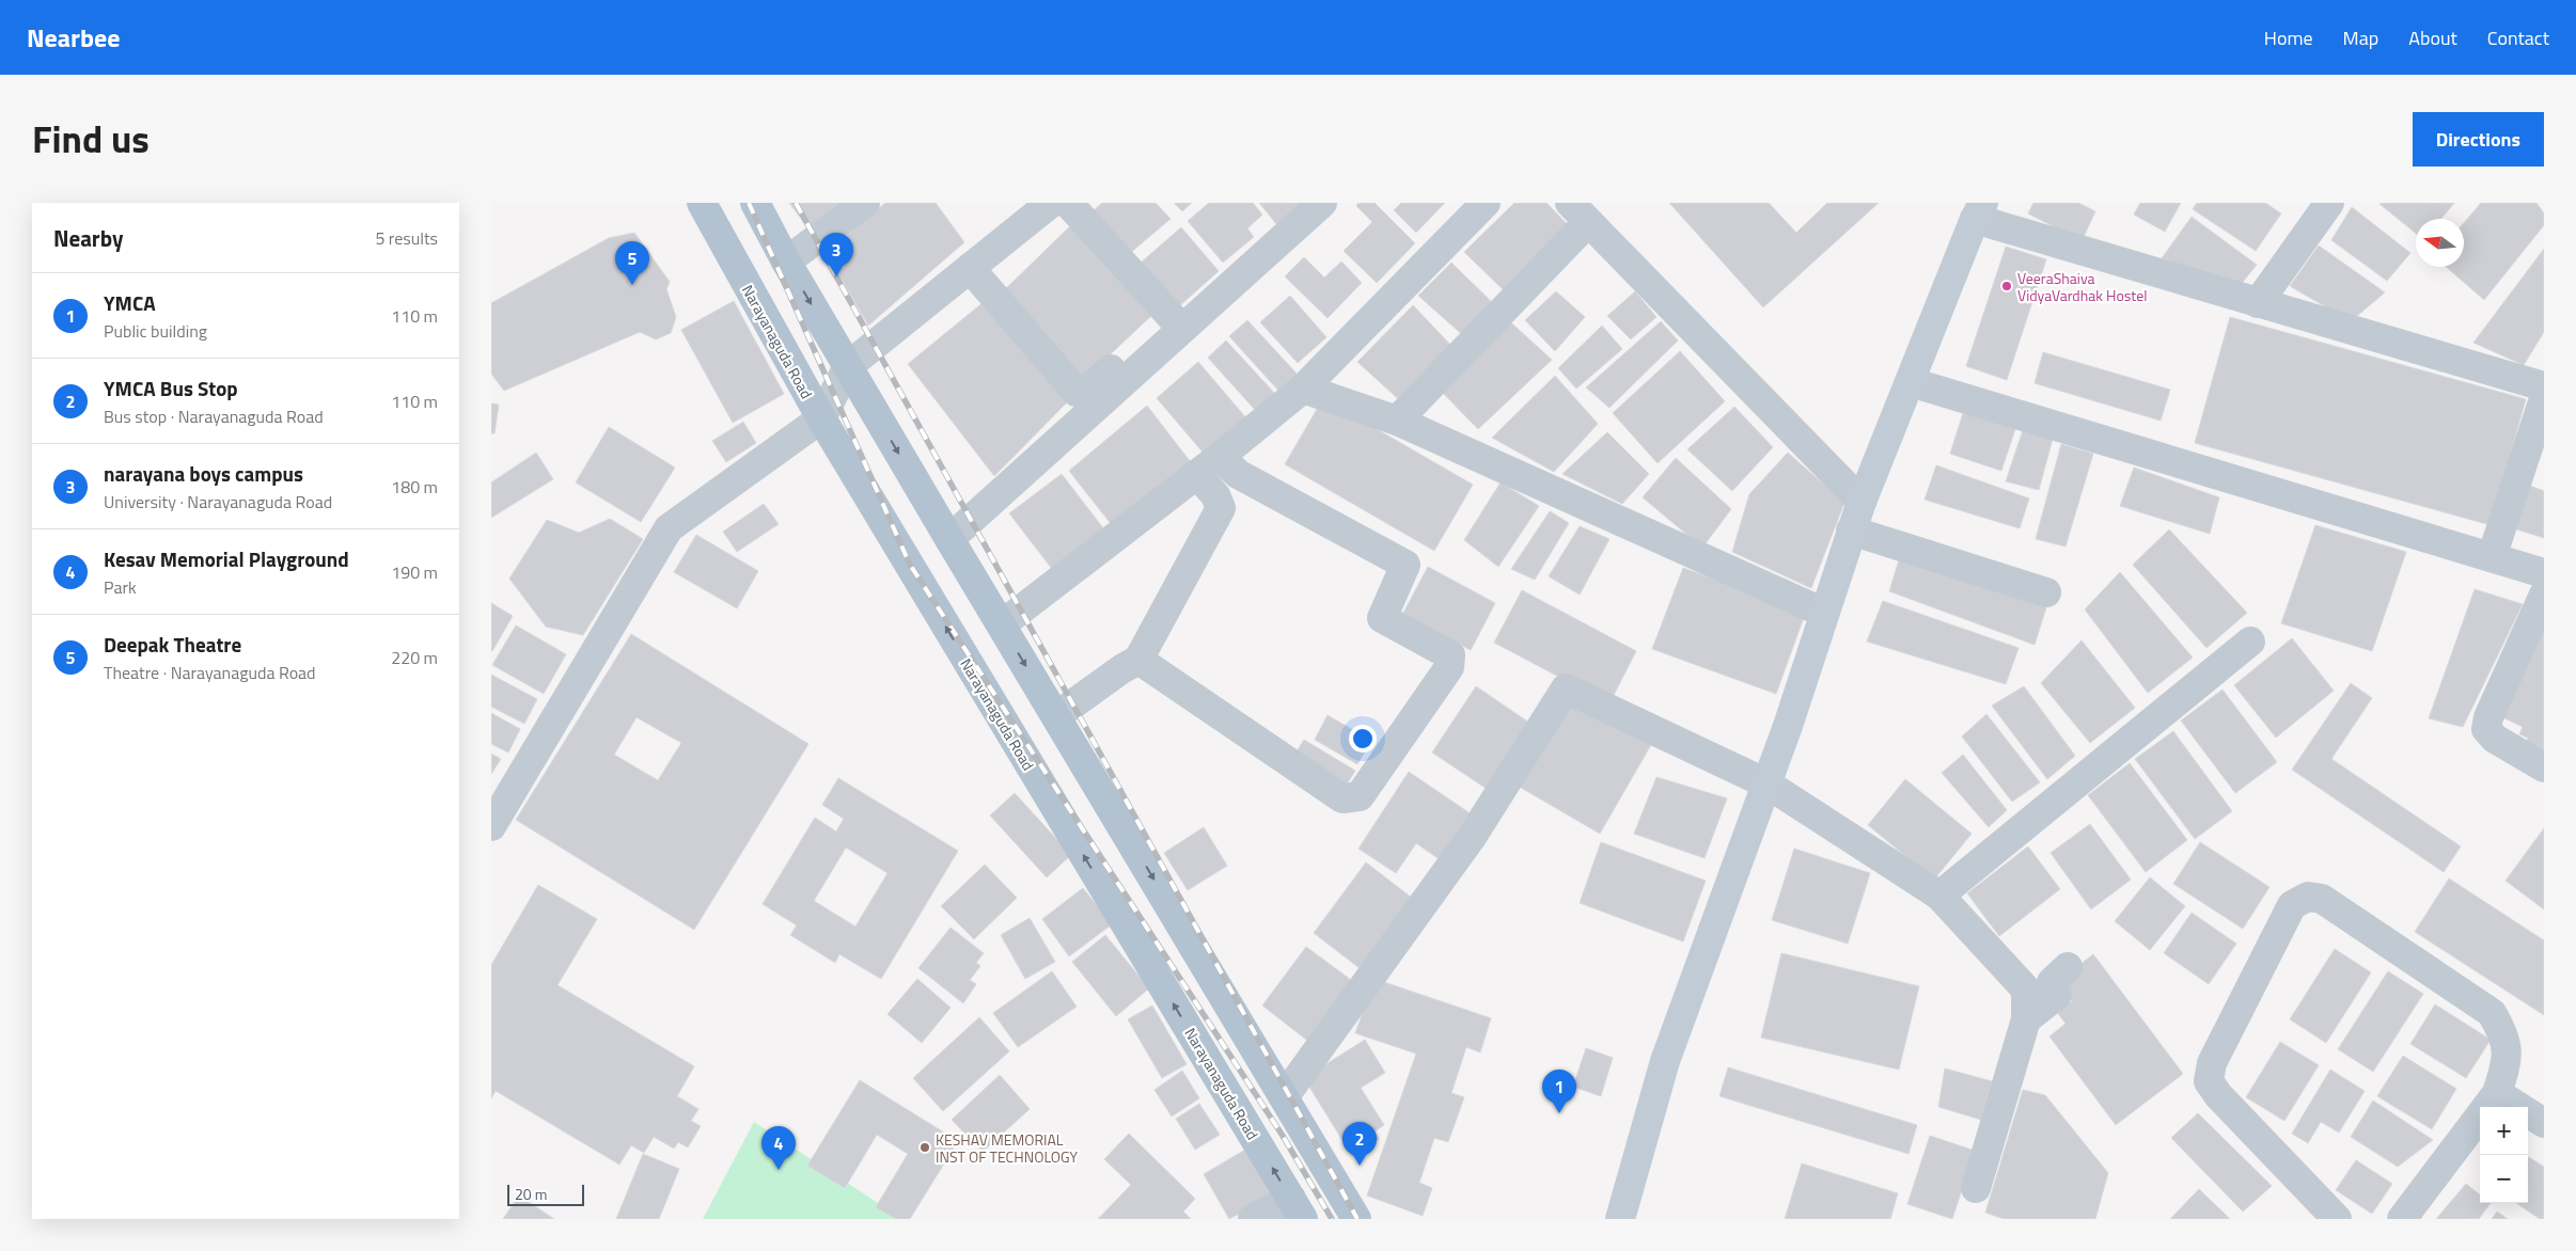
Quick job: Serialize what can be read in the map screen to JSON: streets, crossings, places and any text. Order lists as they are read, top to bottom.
{
  "streets": {
    "main road": ["Narayanaguda Road"]
  },
  "places": ["VeeraShaiva VidyaVardhak Hostel", "KESHAV MEMORIAL INST OF TECHNOLOGY"],
  "scale_bar": "20 m",
  "north": "left",
  "page": {
    "header": "Nearbee",
    "nav": [
      "Home",
      "Map",
      "About",
      "Contact"
    ],
    "title": "Find us",
    "buttons": "Directions",
    "heading": ["Nearby", "5 results"],
    "pins": [
      "3",
      "5",
      "1",
      "2",
      "4"
    ],
    "list": [
      {
        "mark": "1",
        "name": "YMCA",
        "note": "Public building",
        "value": "110 m"
      },
      {
        "mark": "2",
        "name": "YMCA Bus Stop",
        "note": "Bus stop · Narayanaguda Road",
        "value": "110 m"
      },
      {
        "mark": "3",
        "name": "narayana boys campus",
        "note": "University · Narayanaguda Road",
        "value": "180 m"
      },
      {
        "mark": "4",
        "name": "Kesav Memorial Playground",
        "note": "Park",
        "value": "190 m"
      },
      {
        "mark": "5",
        "name": "Deepak Theatre",
        "note": "Theatre · Narayanaguda Road",
        "value": "220 m"
      }
    ],
    "map_buttons": ["+", "−"],
    "scale": "20 m"
  }
}
